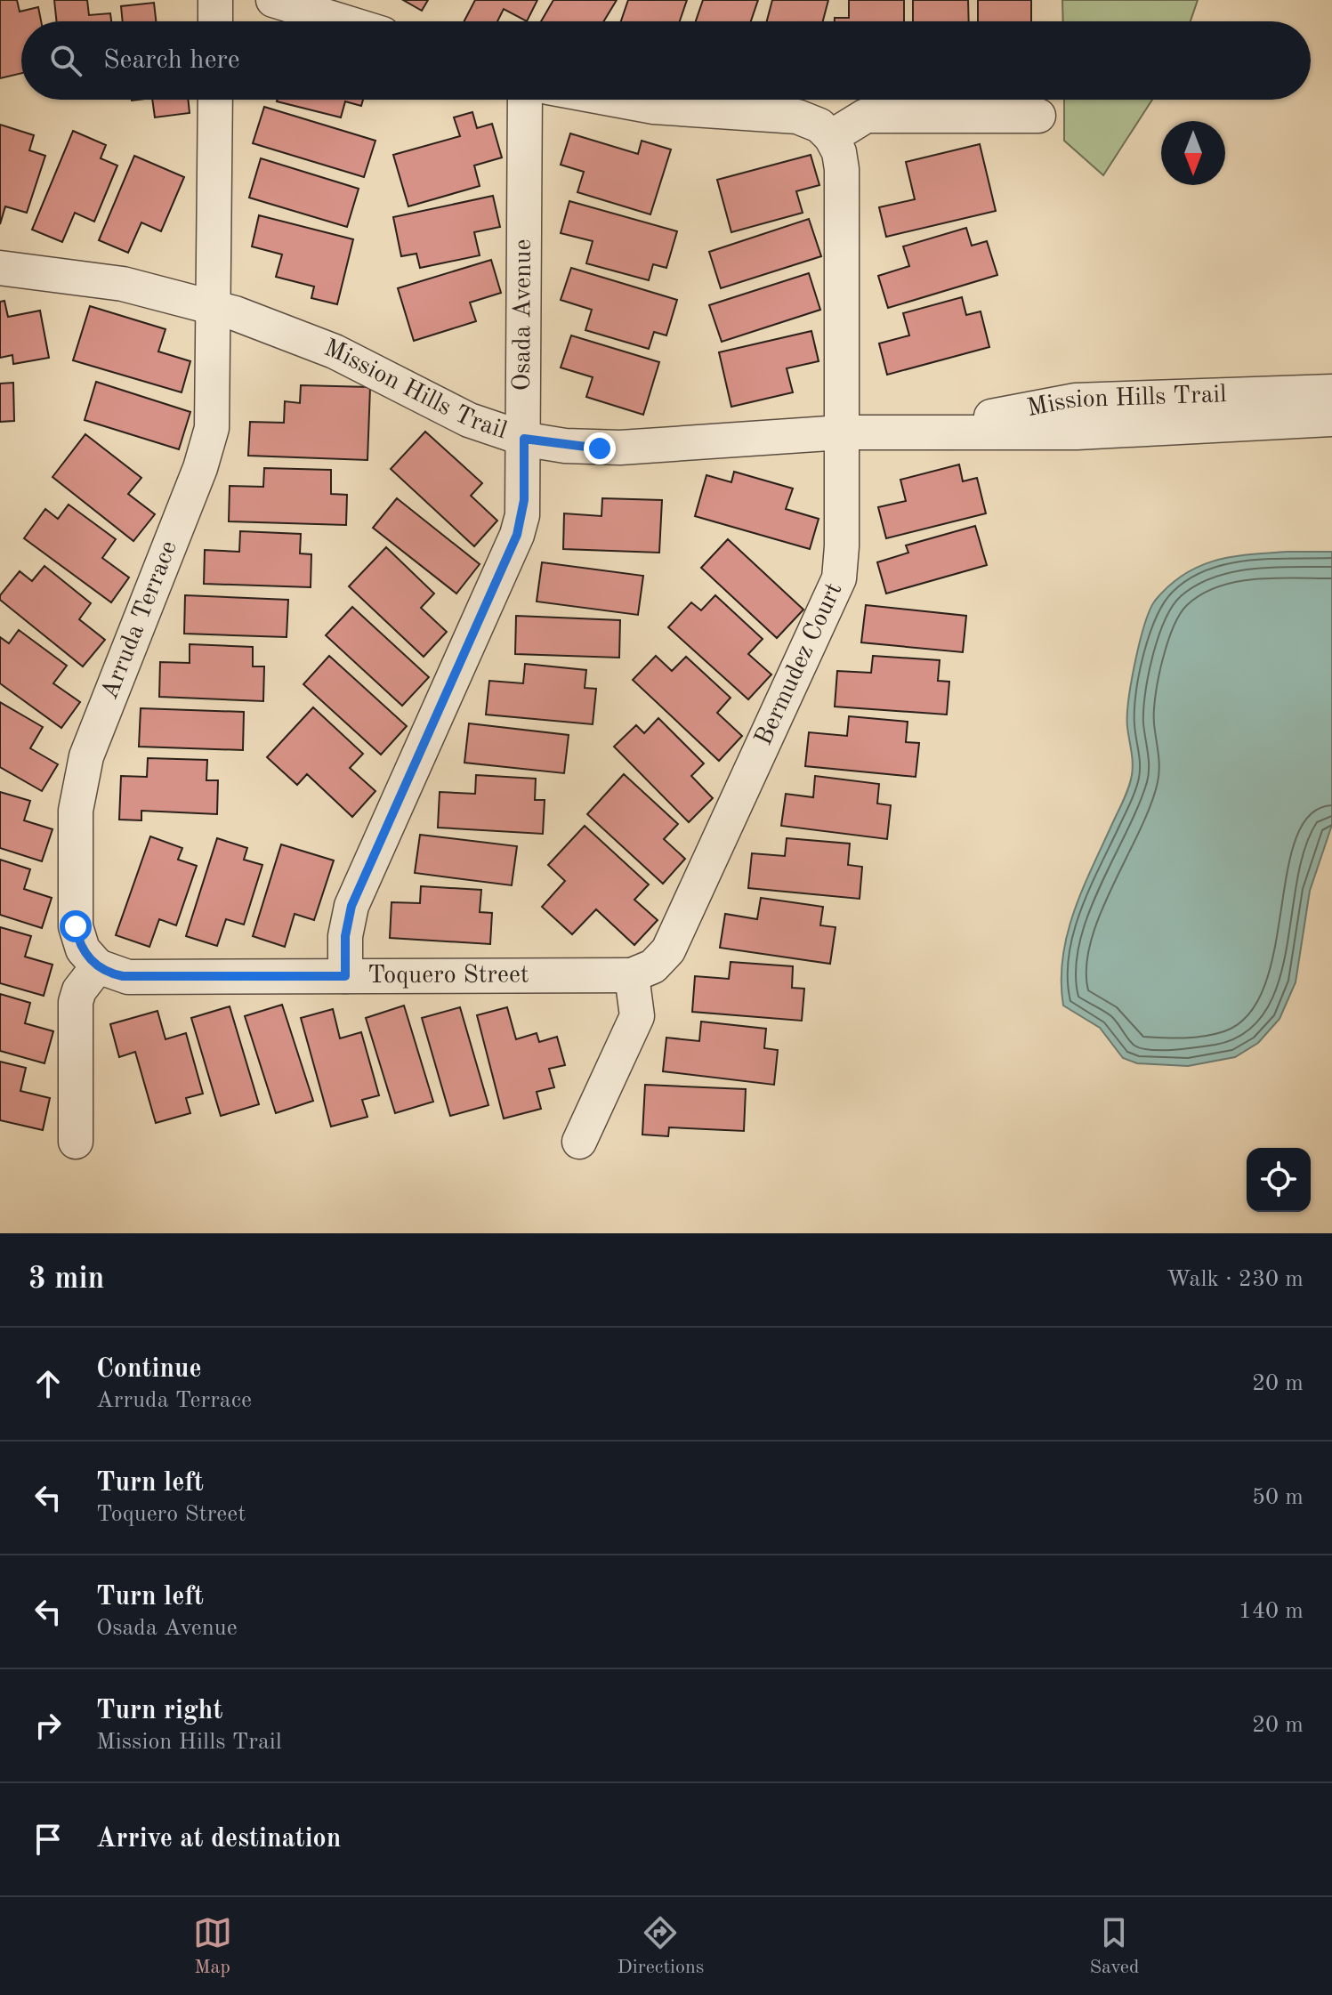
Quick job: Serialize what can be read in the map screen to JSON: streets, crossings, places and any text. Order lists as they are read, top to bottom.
{
  "streets": {
    "street": [
      "Osada Avenue",
      "Mission Hills Trail",
      "Arruda Terrace",
      "Bermudez Court",
      "Toquero Street"
    ]
  },
  "crossings": [
    ["Osada Avenue", "Mission Hills Trail"],
    ["Osada Avenue", "Toquero Street"],
    ["Mission Hills Trail", "Arruda Terrace"],
    ["Mission Hills Trail", "Bermudez Court"],
    ["Arruda Terrace", "Toquero Street"],
    ["Bermudez Court", "Toquero Street"]
  ],
  "north": "bottom",
  "page": {
    "search": "Search here",
    "heading": ["3 min", "Walk · 230 m"],
    "list": [
      ["Continue", "Arruda Terrace", "20 m"],
      ["Turn left", "Toquero Street", "50 m"],
      ["Turn left", "Osada Avenue", "140 m"],
      ["Turn right", "Mission Hills Trail", "20 m"],
      "Arrive at destination"
    ],
    "nav": ["Map", "Directions", "Saved"]
  }
}
